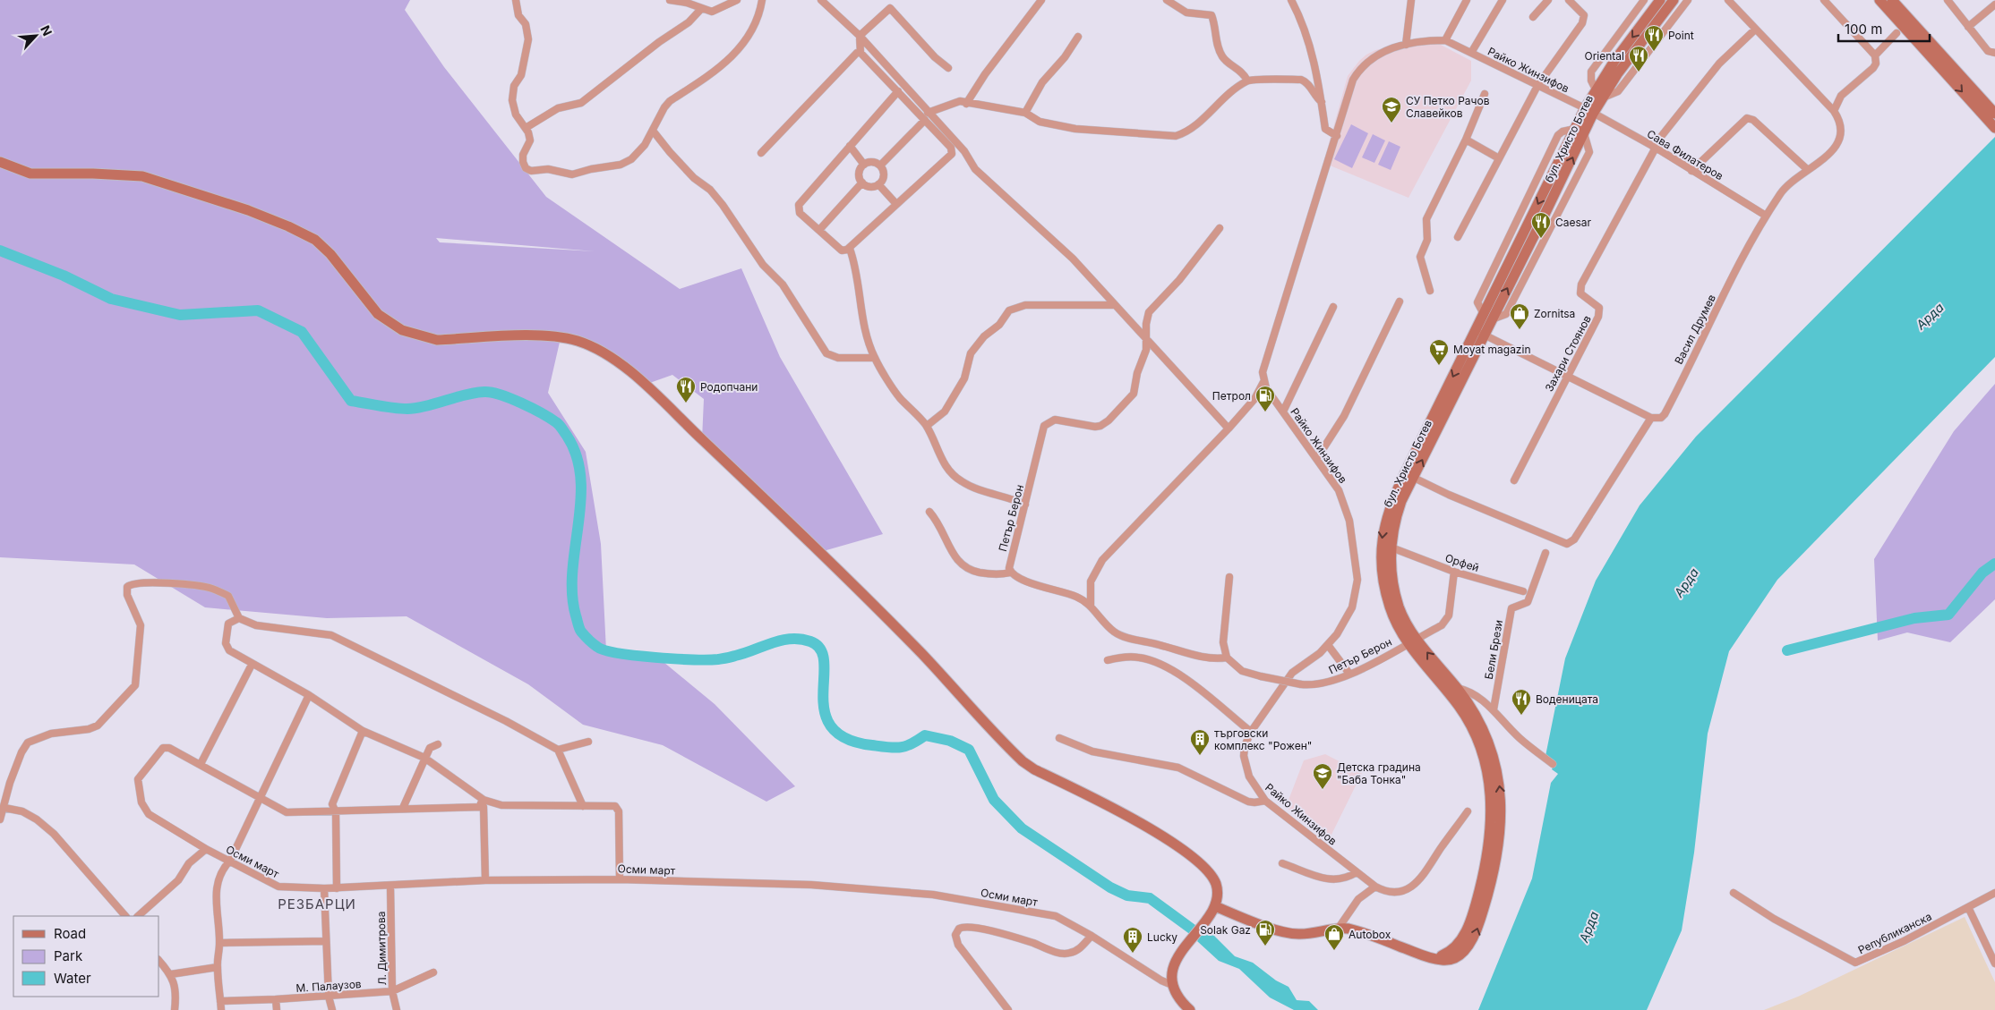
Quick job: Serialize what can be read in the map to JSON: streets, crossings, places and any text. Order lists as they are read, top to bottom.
{
  "streets": {
    "main road": ["бул. Христо Ботев"],
    "street": [
      "Райко Жинзифов",
      "Сава Филатеров",
      "Васил Друмев",
      "Захари Стоянов",
      "Петър Берон",
      "Орфей",
      "Бели Брези",
      "Осми март",
      "Републиканска",
      "Л. Димитрова",
      "М. Палаузов"
    ]
  },
  "crossings": [
    ["Райко Жинзифов", "бул. Христо Ботев"],
    ["Райко Жинзифов", "Сава Филатеров"],
    ["бул. Христо Ботев", "Сава Филатеров"],
    ["бул. Христо Ботев", "Васил Друмев"],
    ["бул. Христо Ботев", "Петър Берон"],
    ["Сава Филатеров", "Васил Друмев"],
    ["Сава Филатеров", "Захари Стоянов"],
    ["Петър Берон", "Орфей"],
    ["Осми март", "Л. Димитрова"],
    ["Л. Димитрова", "М. Палаузов"]
  ],
  "districts": ["РЕЗБАРЦИ"],
  "water": ["Арда"],
  "places": {
    "restaurant": [
      "Point",
      "Oriental",
      "Caesar",
      "Родопчани",
      "Воденицата"
    ],
    "school or university": ["СУ Петко Рачов Славейков", "Детска градина \"Баба Тонка\""],
    "shop": ["Zornitsa", "Autobox"],
    "supermarket": ["Moyat magazin"],
    "fuel station": ["Петрол", "Solak Gaz"],
    "building": ["търговски комплекс \"Рожен\"", "Lucky"]
  },
  "legend": ["Road", "Park", "Water"],
  "scale_bar": "100 m",
  "north": "top right"
}
